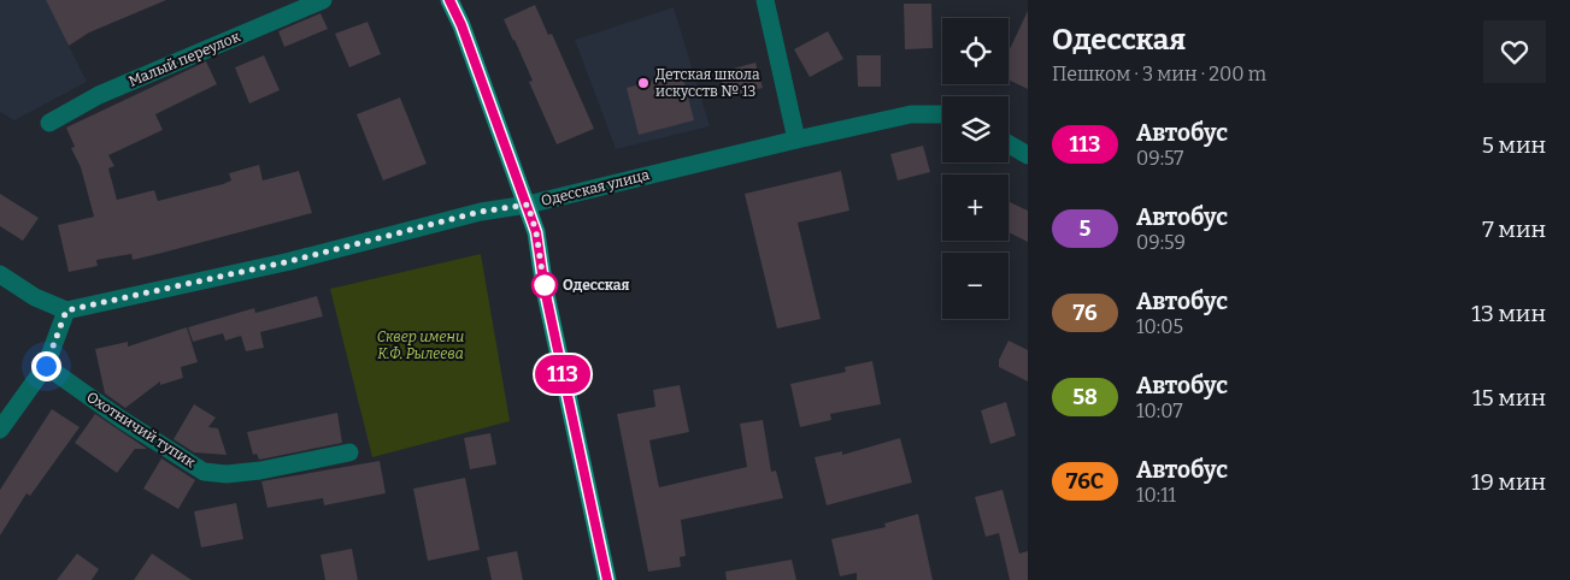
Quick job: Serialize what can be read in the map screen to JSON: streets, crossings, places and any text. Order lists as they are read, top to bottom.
{
  "streets": {
    "street": ["Малый переулок", "Одесская улица", "Охотничий тупик"]
  },
  "parks": ["Сквер имени К.Ф. Рылеева"],
  "places": ["Детская школа искусств № 13", "Одесская"],
  "lines": ["bus line 113"],
  "page": {
    "on_map": "113",
    "heading": ["Одесская", "Пешком · 3 мин · 200 m"],
    "map_buttons": ["+", "−"],
    "list": [
      {
        "mark": "113",
        "name": "Автобус",
        "note": "09:57",
        "value": "5 мин"
      },
      {
        "mark": "5",
        "name": "Автобус",
        "note": "09:59",
        "value": "7 мин"
      },
      {
        "mark": "76",
        "name": "Автобус",
        "note": "10:05",
        "value": "13 мин"
      },
      {
        "mark": "58",
        "name": "Автобус",
        "note": "10:07",
        "value": "15 мин"
      },
      {
        "mark": "76С",
        "name": "Автобус",
        "note": "10:11",
        "value": "19 мин"
      }
    ]
  }
}
